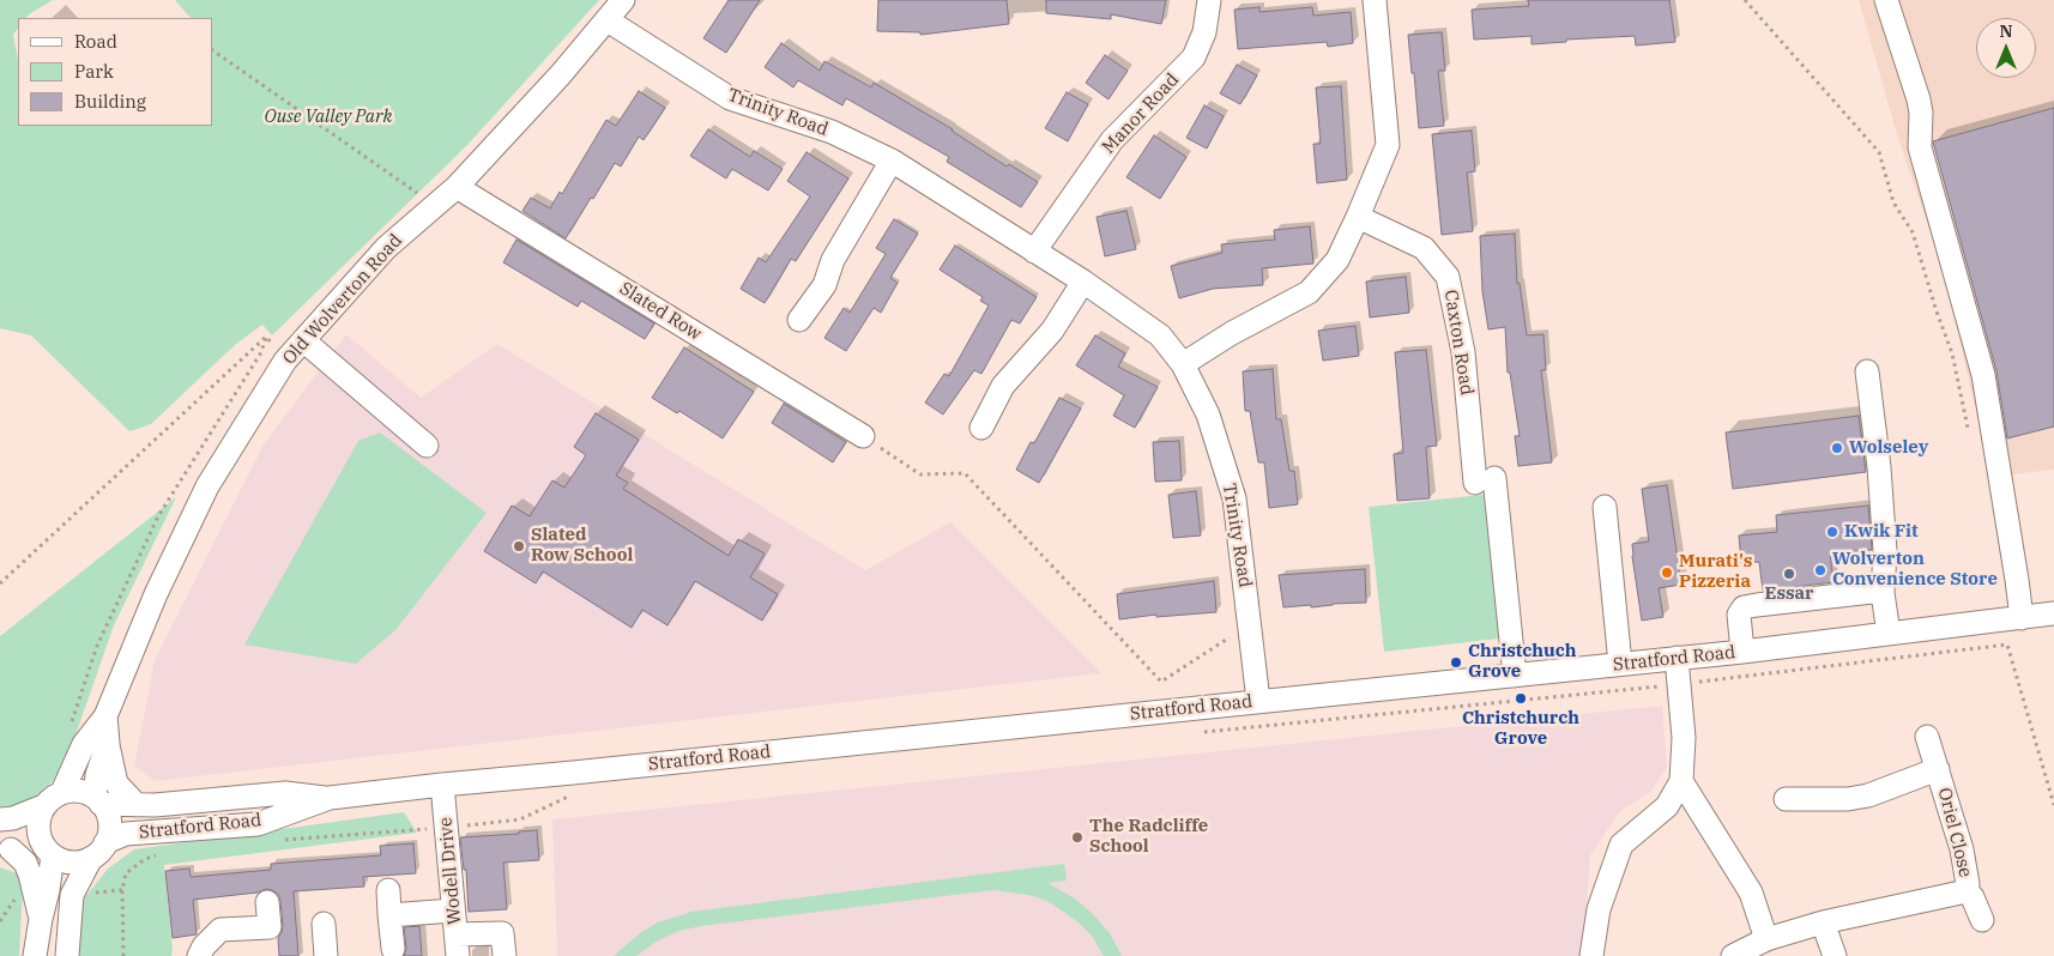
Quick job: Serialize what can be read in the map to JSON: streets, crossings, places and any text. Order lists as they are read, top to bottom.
{
  "streets": {
    "street": [
      "Trinity Road",
      "Manor Road",
      "Old Wolverton Road",
      "Slated Row",
      "Caxton Road",
      "Stratford Road",
      "Oriel Close",
      "Wodell Drive"
    ]
  },
  "crossings": [
    ["Trinity Road", "Manor Road"],
    ["Trinity Road", "Old Wolverton Road"],
    ["Trinity Road", "Stratford Road"],
    ["Old Wolverton Road", "Slated Row"],
    ["Old Wolverton Road", "Stratford Road"],
    ["Caxton Road", "Stratford Road"],
    ["Stratford Road", "Wodell Drive"]
  ],
  "parks": ["Ouse Valley Park"],
  "places": [
    "Wolseley",
    "Kwik Fit",
    "Slated Row School",
    "Wolverton Convenience Store",
    "Murati's Pizzeria",
    "Essar",
    "Christchuch Grove",
    "Christchurch Grove",
    "The Radcliffe School"
  ],
  "legend": ["Road", "Park", "Building"],
  "north": "top"
}
